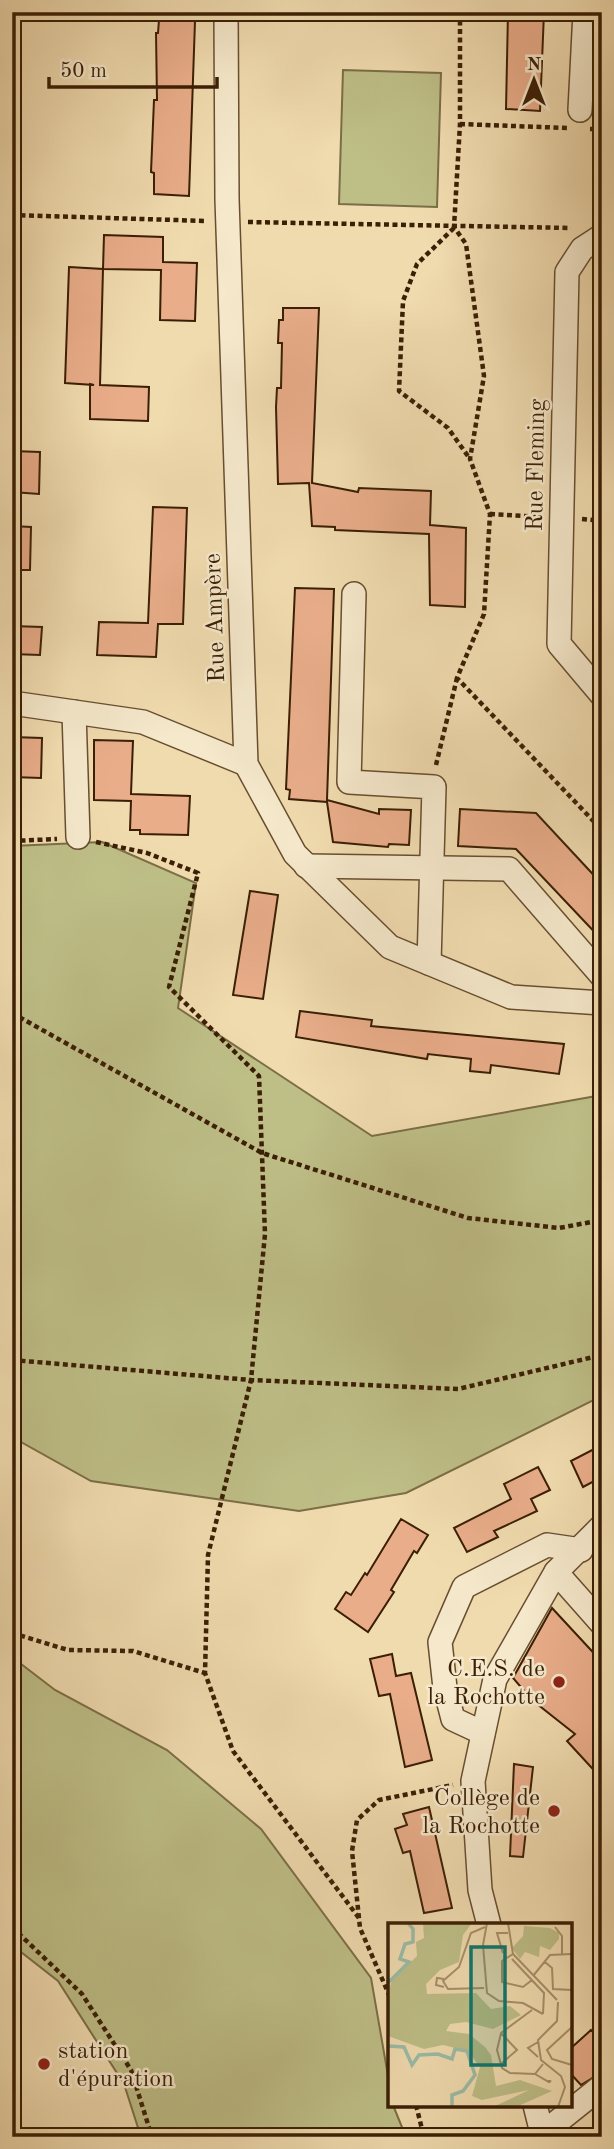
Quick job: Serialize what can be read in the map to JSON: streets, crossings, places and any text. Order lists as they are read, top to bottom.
{
  "streets": {
    "street": ["Rue Fleming", "Rue Ampère"]
  },
  "places": ["C.E.S. de la Rochotte", "Collège de la Rochotte", "station d'épuration"],
  "scale_bar": "50 m",
  "north": "top"
}
